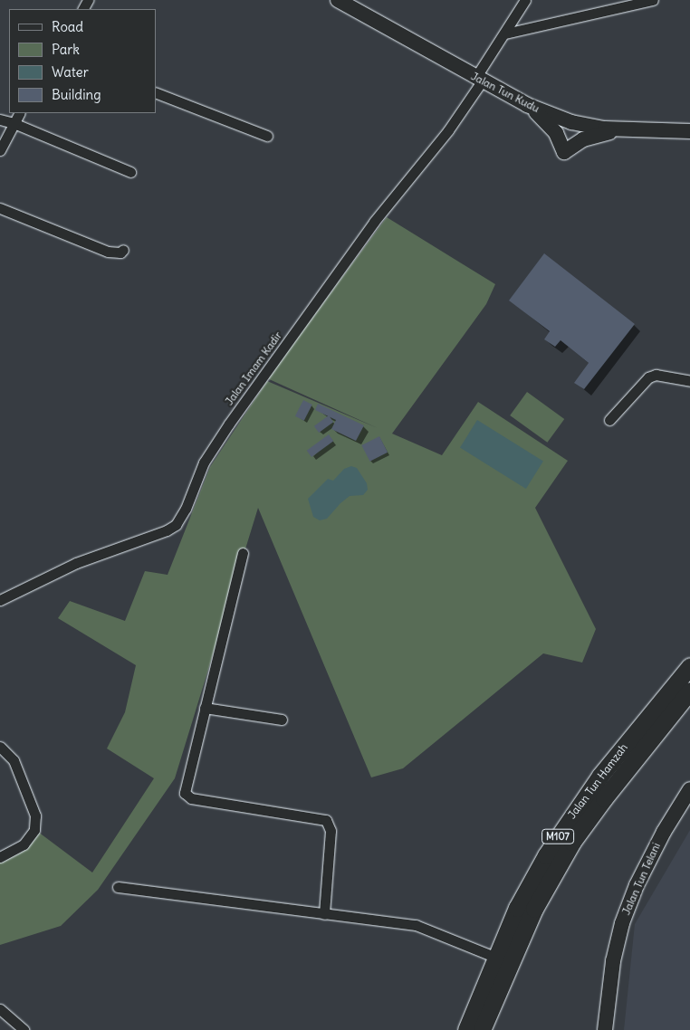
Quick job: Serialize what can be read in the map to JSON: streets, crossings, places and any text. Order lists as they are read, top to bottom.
{
  "streets": {
    "main road": [
      "Jalan Tun Kudu",
      "Jalan Tun Hamzah",
      "M107",
      "Jalan Tun Telani"
    ],
    "street": ["Jalan Imam Kadir"]
  },
  "crossings": [
    ["Jalan Tun Kudu", "Jalan Imam Kadir"]
  ],
  "legend": [
    "Road",
    "Park",
    "Water",
    "Building"
  ]
}
